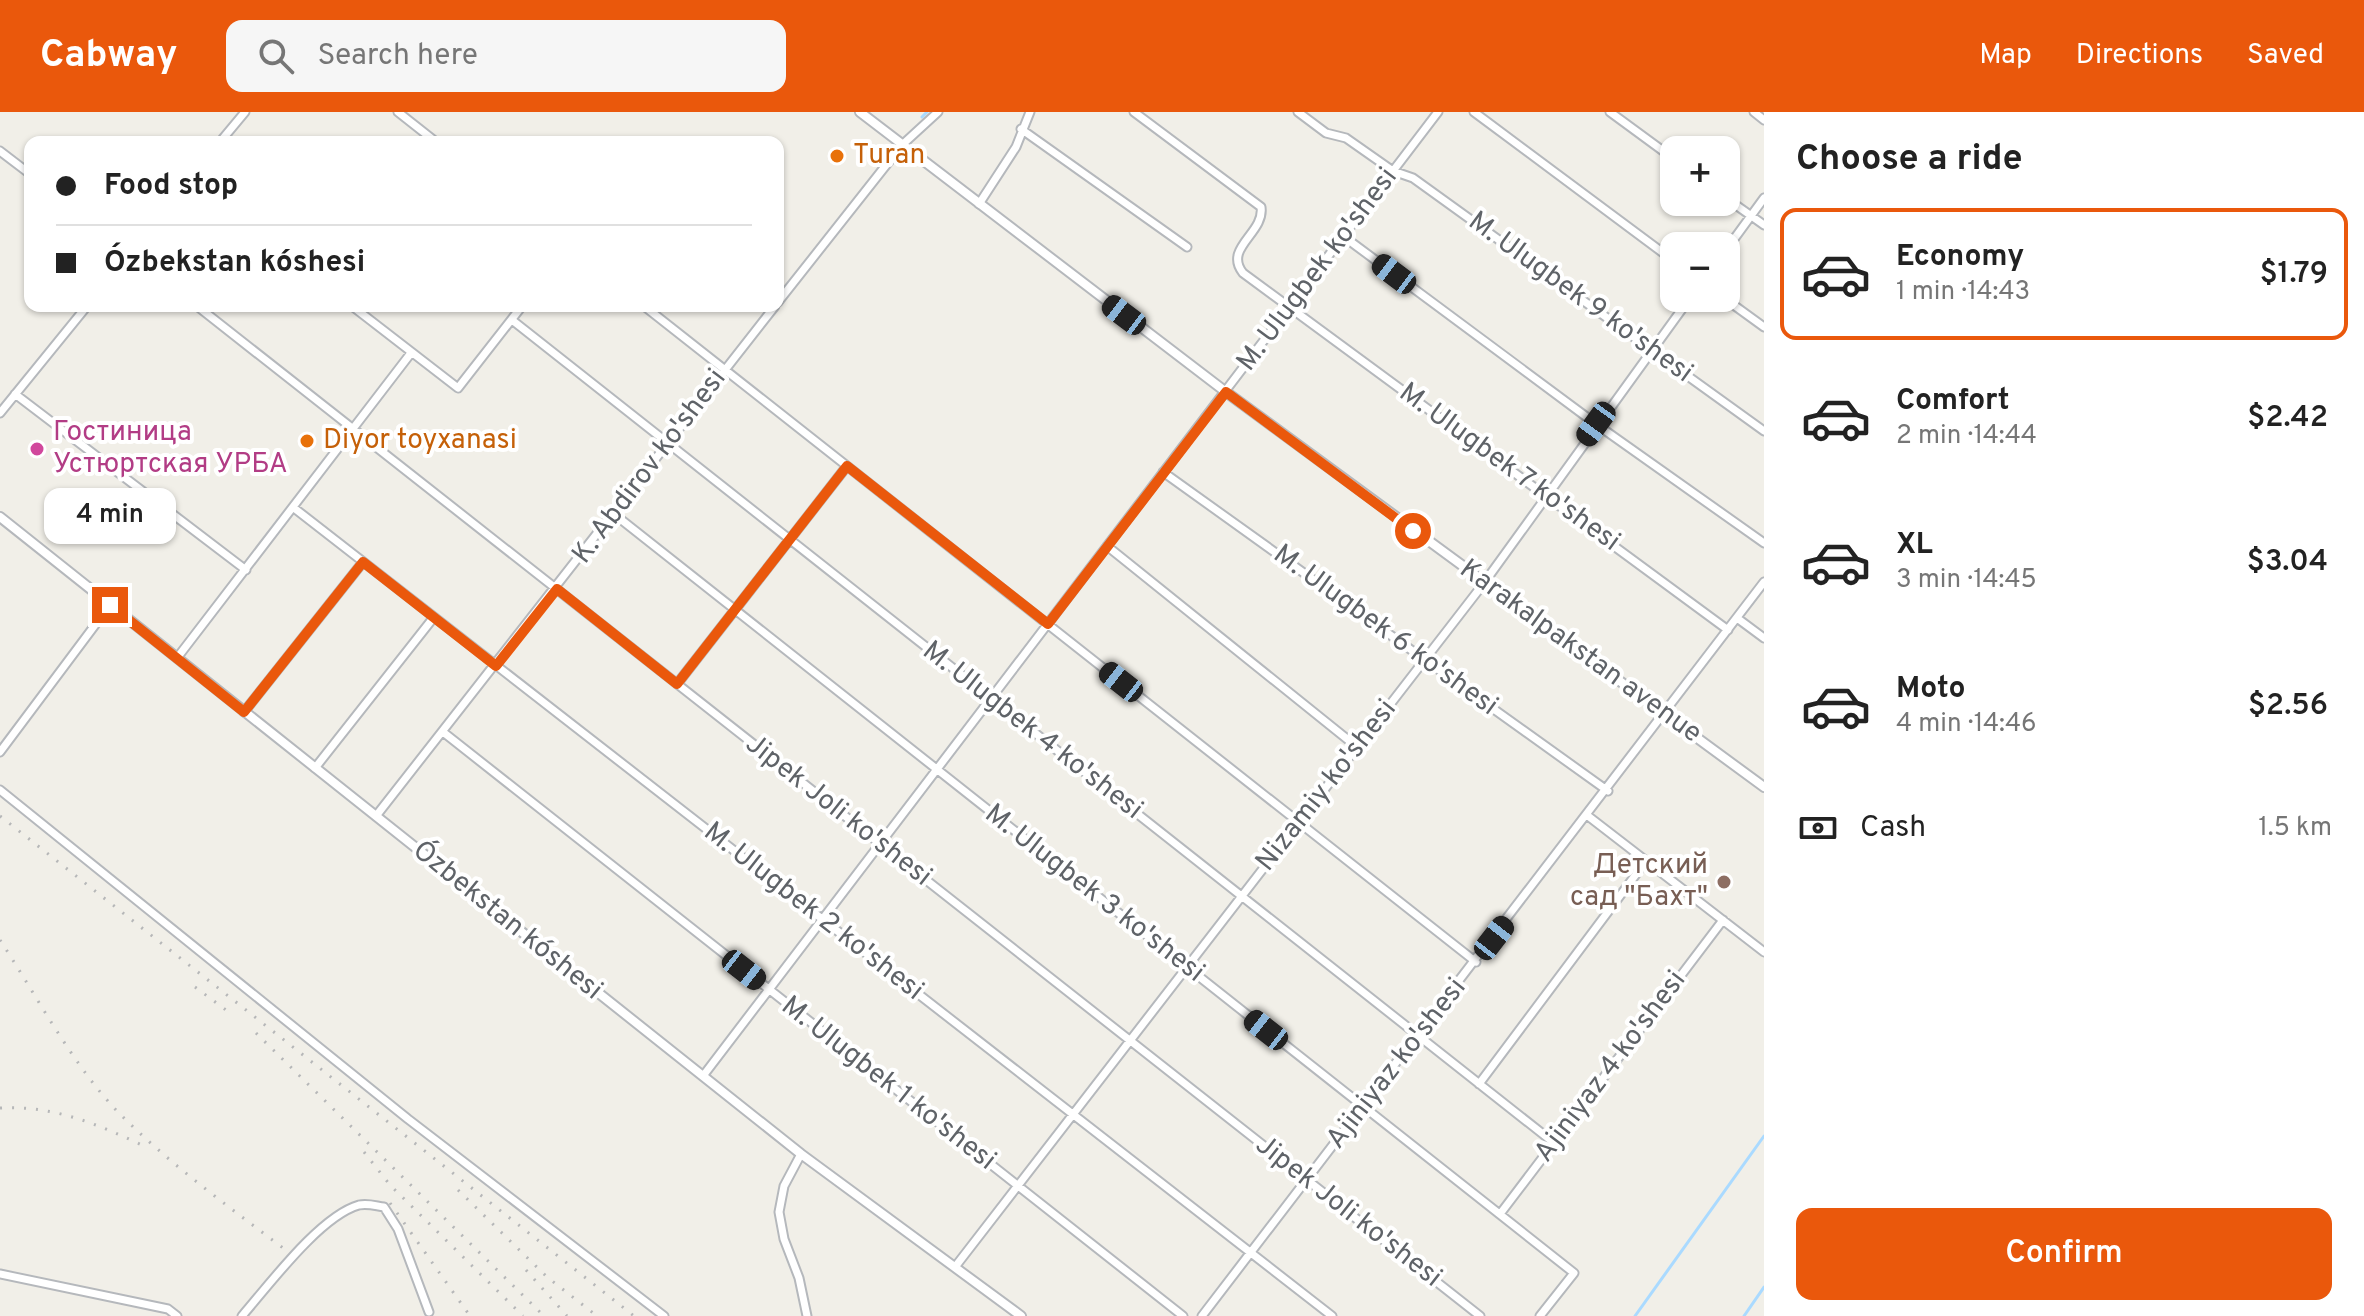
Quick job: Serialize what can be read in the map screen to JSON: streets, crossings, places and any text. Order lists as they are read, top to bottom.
{
  "streets": {
    "street": [
      "M. Ulugbek ko'shesi",
      "M. Ulugbek 9 ko'shesi",
      "K. Abdirov ko'shesi",
      "M. Ulugbek 7 ko'shesi",
      "M. Ulugbek 6 ko'shesi",
      "Karakalpakstan avenue",
      "M. Ulugbek 4 ko'shesi",
      "Nizamiy ko'shesi",
      "Jipek Joli ko'shesi",
      "M. Ulugbek 3 ko'shesi",
      "M. Ulugbek 2 ko'shesi",
      "Ózbekstan kóshesi",
      "Ajiniyaz ko'shesi",
      "Ajiniyaz 4 ko'shesi",
      "M. Ulugbek 1 ko'shesi"
    ]
  },
  "crossings": [
    ["M. Ulugbek ko'shesi", "M. Ulugbek 9 ko'shesi"],
    ["M. Ulugbek ko'shesi", "M. Ulugbek 7 ko'shesi"],
    ["M. Ulugbek ko'shesi", "M. Ulugbek 6 ko'shesi"],
    ["M. Ulugbek ko'shesi", "Karakalpakstan avenue"],
    ["M. Ulugbek ko'shesi", "M. Ulugbek 4 ko'shesi"],
    ["M. Ulugbek ko'shesi", "Jipek Joli ko'shesi"],
    ["M. Ulugbek ko'shesi", "M. Ulugbek 3 ko'shesi"],
    ["M. Ulugbek ko'shesi", "M. Ulugbek 2 ko'shesi"],
    ["M. Ulugbek ko'shesi", "Ózbekstan kóshesi"],
    ["M. Ulugbek ko'shesi", "M. Ulugbek 1 ko'shesi"],
    ["M. Ulugbek 9 ko'shesi", "Nizamiy ko'shesi"],
    ["K. Abdirov ko'shesi", "Karakalpakstan avenue"],
    ["K. Abdirov ko'shesi", "M. Ulugbek 4 ko'shesi"],
    ["K. Abdirov ko'shesi", "Jipek Joli ko'shesi"],
    ["K. Abdirov ko'shesi", "M. Ulugbek 3 ko'shesi"],
    ["K. Abdirov ko'shesi", "M. Ulugbek 2 ko'shesi"],
    ["K. Abdirov ko'shesi", "Ózbekstan kóshesi"],
    ["K. Abdirov ko'shesi", "M. Ulugbek 1 ko'shesi"],
    ["M. Ulugbek 7 ko'shesi", "Nizamiy ko'shesi"],
    ["M. Ulugbek 7 ko'shesi", "Ajiniyaz ko'shesi"],
    ["M. Ulugbek 6 ko'shesi", "Nizamiy ko'shesi"],
    ["M. Ulugbek 6 ko'shesi", "Ajiniyaz ko'shesi"],
    ["Karakalpakstan avenue", "Nizamiy ko'shesi"],
    ["Karakalpakstan avenue", "Ajiniyaz ko'shesi"],
    ["M. Ulugbek 4 ko'shesi", "Nizamiy ko'shesi"],
    ["M. Ulugbek 4 ko'shesi", "Ajiniyaz ko'shesi"],
    ["M. Ulugbek 4 ko'shesi", "Ajiniyaz 4 ko'shesi"],
    ["Nizamiy ko'shesi", "Jipek Joli ko'shesi"],
    ["Nizamiy ko'shesi", "M. Ulugbek 3 ko'shesi"],
    ["Nizamiy ko'shesi", "M. Ulugbek 2 ko'shesi"],
    ["Nizamiy ko'shesi", "Ózbekstan kóshesi"],
    ["Nizamiy ko'shesi", "M. Ulugbek 1 ko'shesi"],
    ["Jipek Joli ko'shesi", "Ajiniyaz ko'shesi"],
    ["M. Ulugbek 3 ko'shesi", "Ajiniyaz ko'shesi"],
    ["M. Ulugbek 3 ko'shesi", "Ajiniyaz 4 ko'shesi"],
    ["M. Ulugbek 2 ko'shesi", "Ajiniyaz ko'shesi"]
  ],
  "places": [
    "Turan",
    "Diyor toyxanasi",
    "Гостиница Устюртская УРБА",
    "Детский сад \"Бахт\""
  ],
  "page": {
    "header": "Cabway",
    "search": "Search here",
    "nav": ["Map", "Directions", "Saved"],
    "heading": "Choose a ride",
    "map_buttons": ["+", "−"],
    "banner": ["Food stop", "Ózbekstan kóshesi"],
    "list": [
      {
        "name": "Economy",
        "note": "1 min · 14:43",
        "value": "$1.79"
      },
      {
        "name": "Comfort",
        "note": "2 min · 14:44",
        "value": "$2.42"
      },
      {
        "name": "XL",
        "note": "3 min · 14:45",
        "value": "$3.04"
      },
      {
        "name": "Moto",
        "note": "4 min · 14:46",
        "value": "$2.56"
      }
    ],
    "bubble": "4 min",
    "pay": ["Cash", "1.5 km"],
    "buttons": "Confirm"
  }
}
